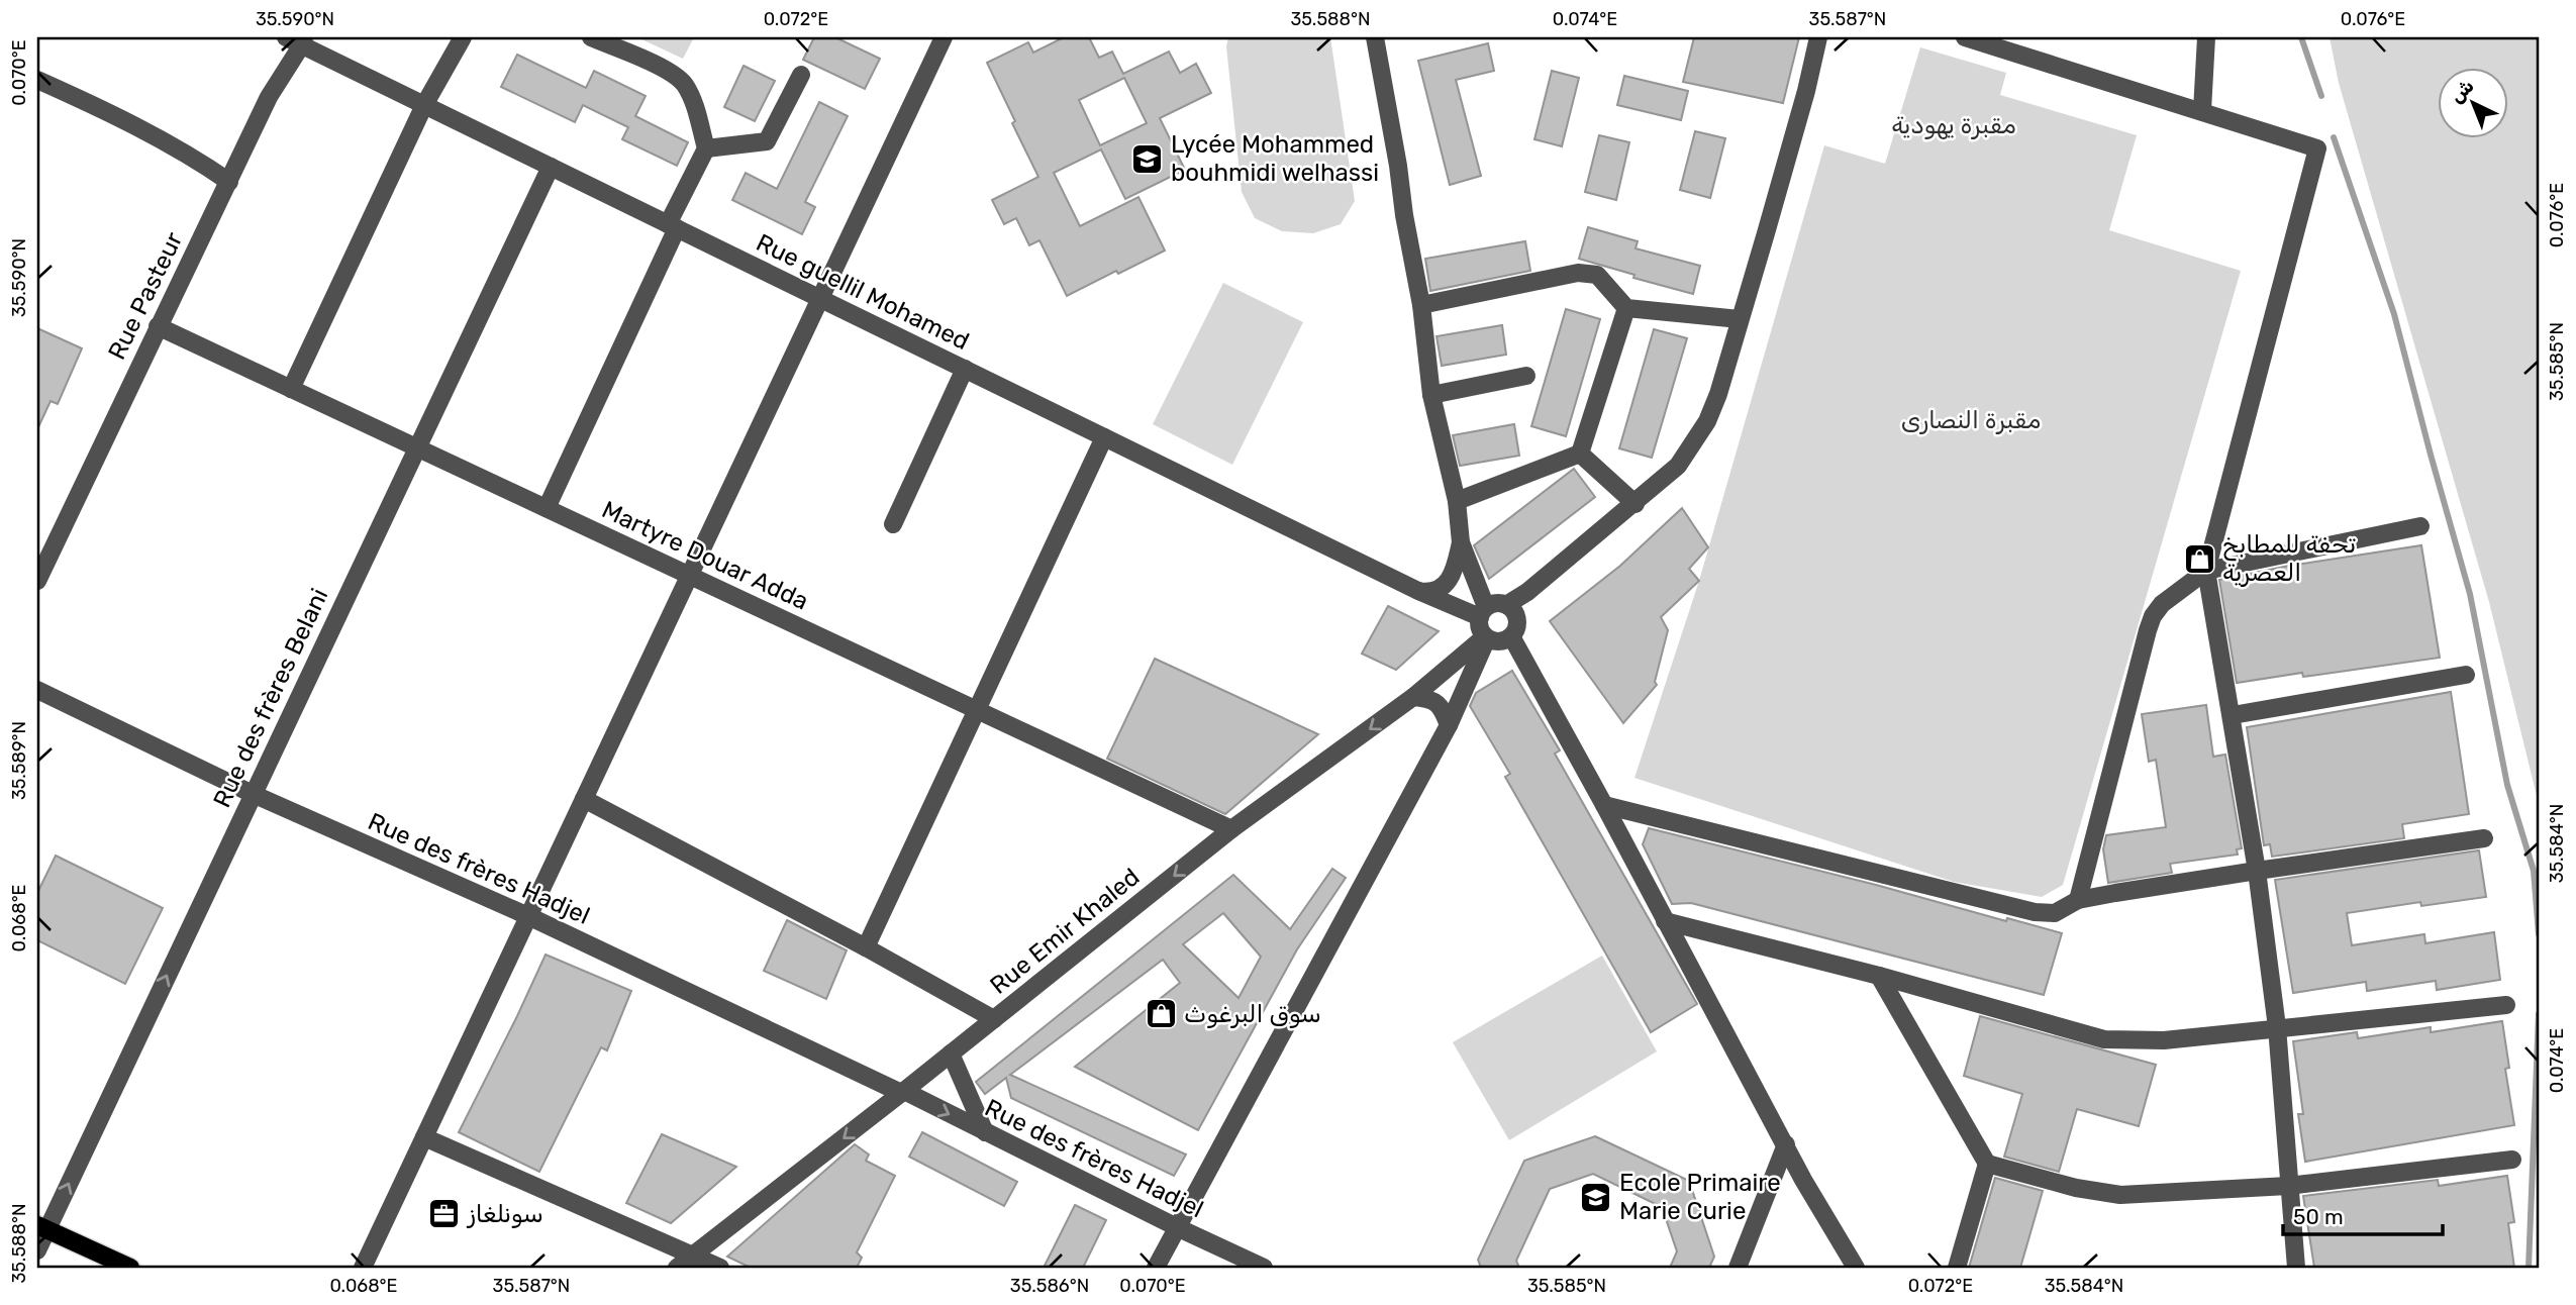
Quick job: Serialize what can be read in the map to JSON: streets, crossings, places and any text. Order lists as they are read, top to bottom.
{
  "streets": {
    "street": [
      "Rue guellil Mohamed",
      "Rue Pasteur",
      "Martyre Douar Adda",
      "Rue des frères Belani",
      "Rue des frères Hadjel",
      "Rue Emir Khaled"
    ]
  },
  "crossings": [
    ["Rue guellil Mohamed", "Rue Pasteur"],
    ["Rue guellil Mohamed", "Rue des frères Belani"],
    ["Rue guellil Mohamed", "Rue Emir Khaled"],
    ["Rue Pasteur", "Martyre Douar Adda"],
    ["Martyre Douar Adda", "Rue des frères Belani"],
    ["Martyre Douar Adda", "Rue Emir Khaled"],
    ["Rue des frères Belani", "Rue des frères Hadjel"],
    ["Rue des frères Hadjel", "Rue Emir Khaled"]
  ],
  "one_way": ["Rue des frères Belani"],
  "parks": ["مقبرة يهودية", "مقبرة النصارى"],
  "places": {
    "school or university": ["Lycée Mohammed bouhmidi welhassi", "Ecole Primaire Marie Curie"],
    "shop": ["تحفة للمطابخ العصرية", "سوق البرغوث"],
    "office": ["سونلغاز"]
  },
  "scale_bar": "50 m",
  "north": "top left",
  "coordinates": [
    "35.590°N",
    "0.072°E",
    "35.588°N",
    "0.074°E",
    "35.587°N",
    "0.076°E",
    "0.070°E",
    "35.585°N",
    "35.589°N",
    "35.584°N",
    "0.068°E",
    "35.586°N"
  ]
}
